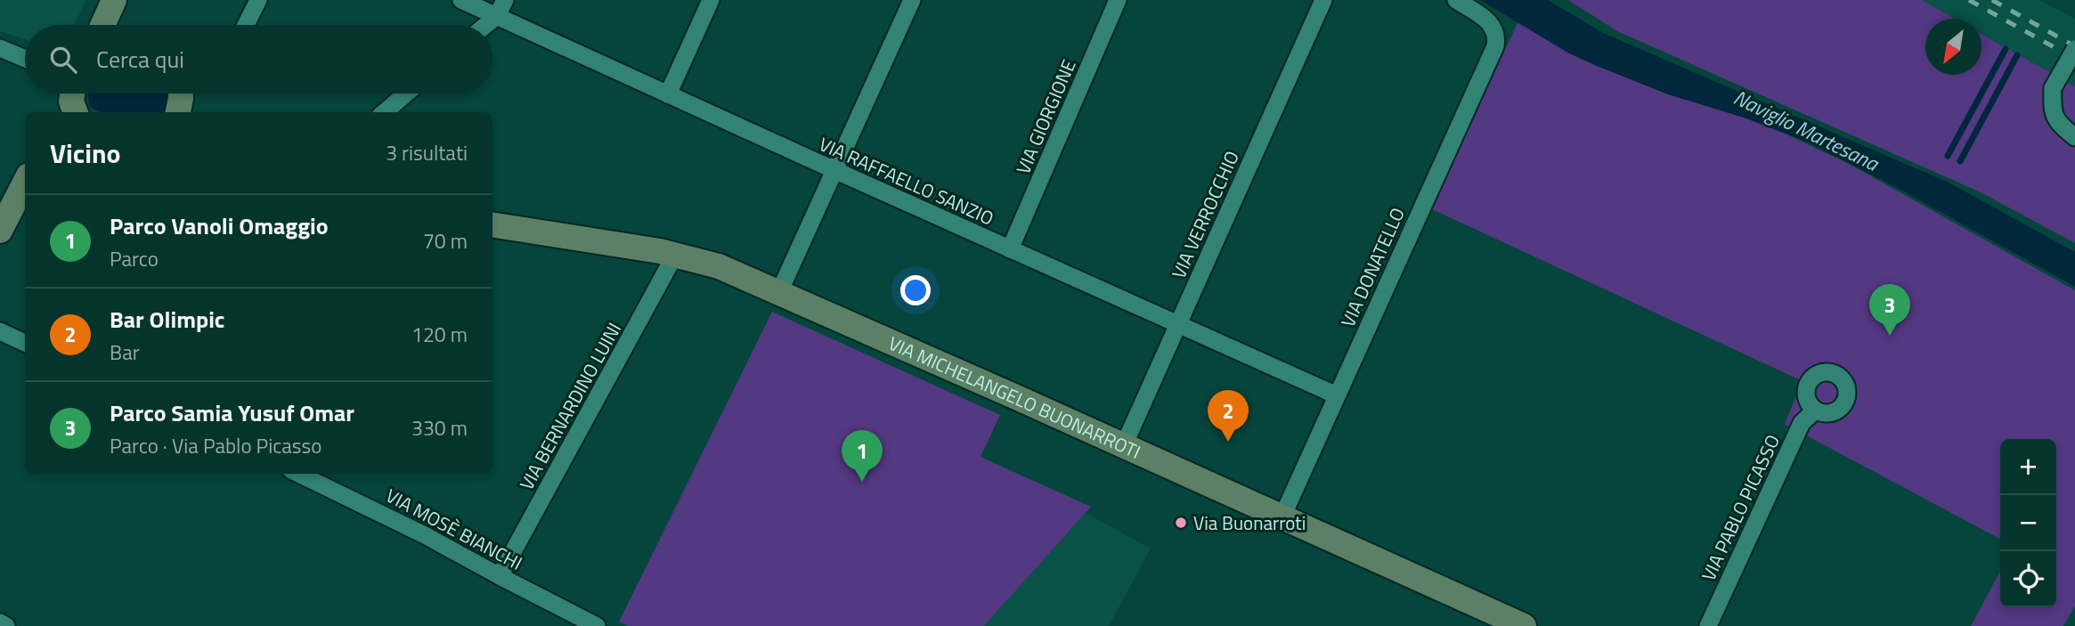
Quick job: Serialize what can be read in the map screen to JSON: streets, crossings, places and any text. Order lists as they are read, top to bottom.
{
  "streets": {
    "street": [
      "VIA GIORGIONE",
      "VIA RAFFAELLO SANZIO",
      "VIA VERROCCHIO",
      "VIA DONATELLO",
      "VIA MICHELANGELO BUONARROTI",
      "VIA BERNARDINO LUINI",
      "VIA PABLO PICASSO",
      "VIA MOSÈ BIANCHI"
    ]
  },
  "crossings": [
    ["VIA GIORGIONE", "VIA RAFFAELLO SANZIO"],
    ["VIA RAFFAELLO SANZIO", "VIA VERROCCHIO"],
    ["VIA RAFFAELLO SANZIO", "VIA DONATELLO"],
    ["VIA VERROCCHIO", "VIA MICHELANGELO BUONARROTI"],
    ["VIA DONATELLO", "VIA MICHELANGELO BUONARROTI"],
    ["VIA MICHELANGELO BUONARROTI", "VIA BERNARDINO LUINI"],
    ["VIA BERNARDINO LUINI", "VIA MOSÈ BIANCHI"]
  ],
  "water": ["Naviglio Martesana"],
  "places": ["Via Buonarroti"],
  "north": "bottom left",
  "page": {
    "search": "Cerca qui",
    "heading": ["Vicino", "3 risultati"],
    "list": [
      {
        "mark": "1",
        "name": "Parco Vanoli Omaggio",
        "note": "Parco",
        "value": "70 m"
      },
      {
        "mark": "2",
        "name": "Bar Olimpic",
        "note": "Bar",
        "value": "120 m"
      },
      {
        "mark": "3",
        "name": "Parco Samia Yusuf Omar",
        "note": "Parco · Via Pablo Picasso",
        "value": "330 m"
      }
    ],
    "pins": ["3", "2", "1"],
    "map_buttons": ["+", "−"]
  }
}
